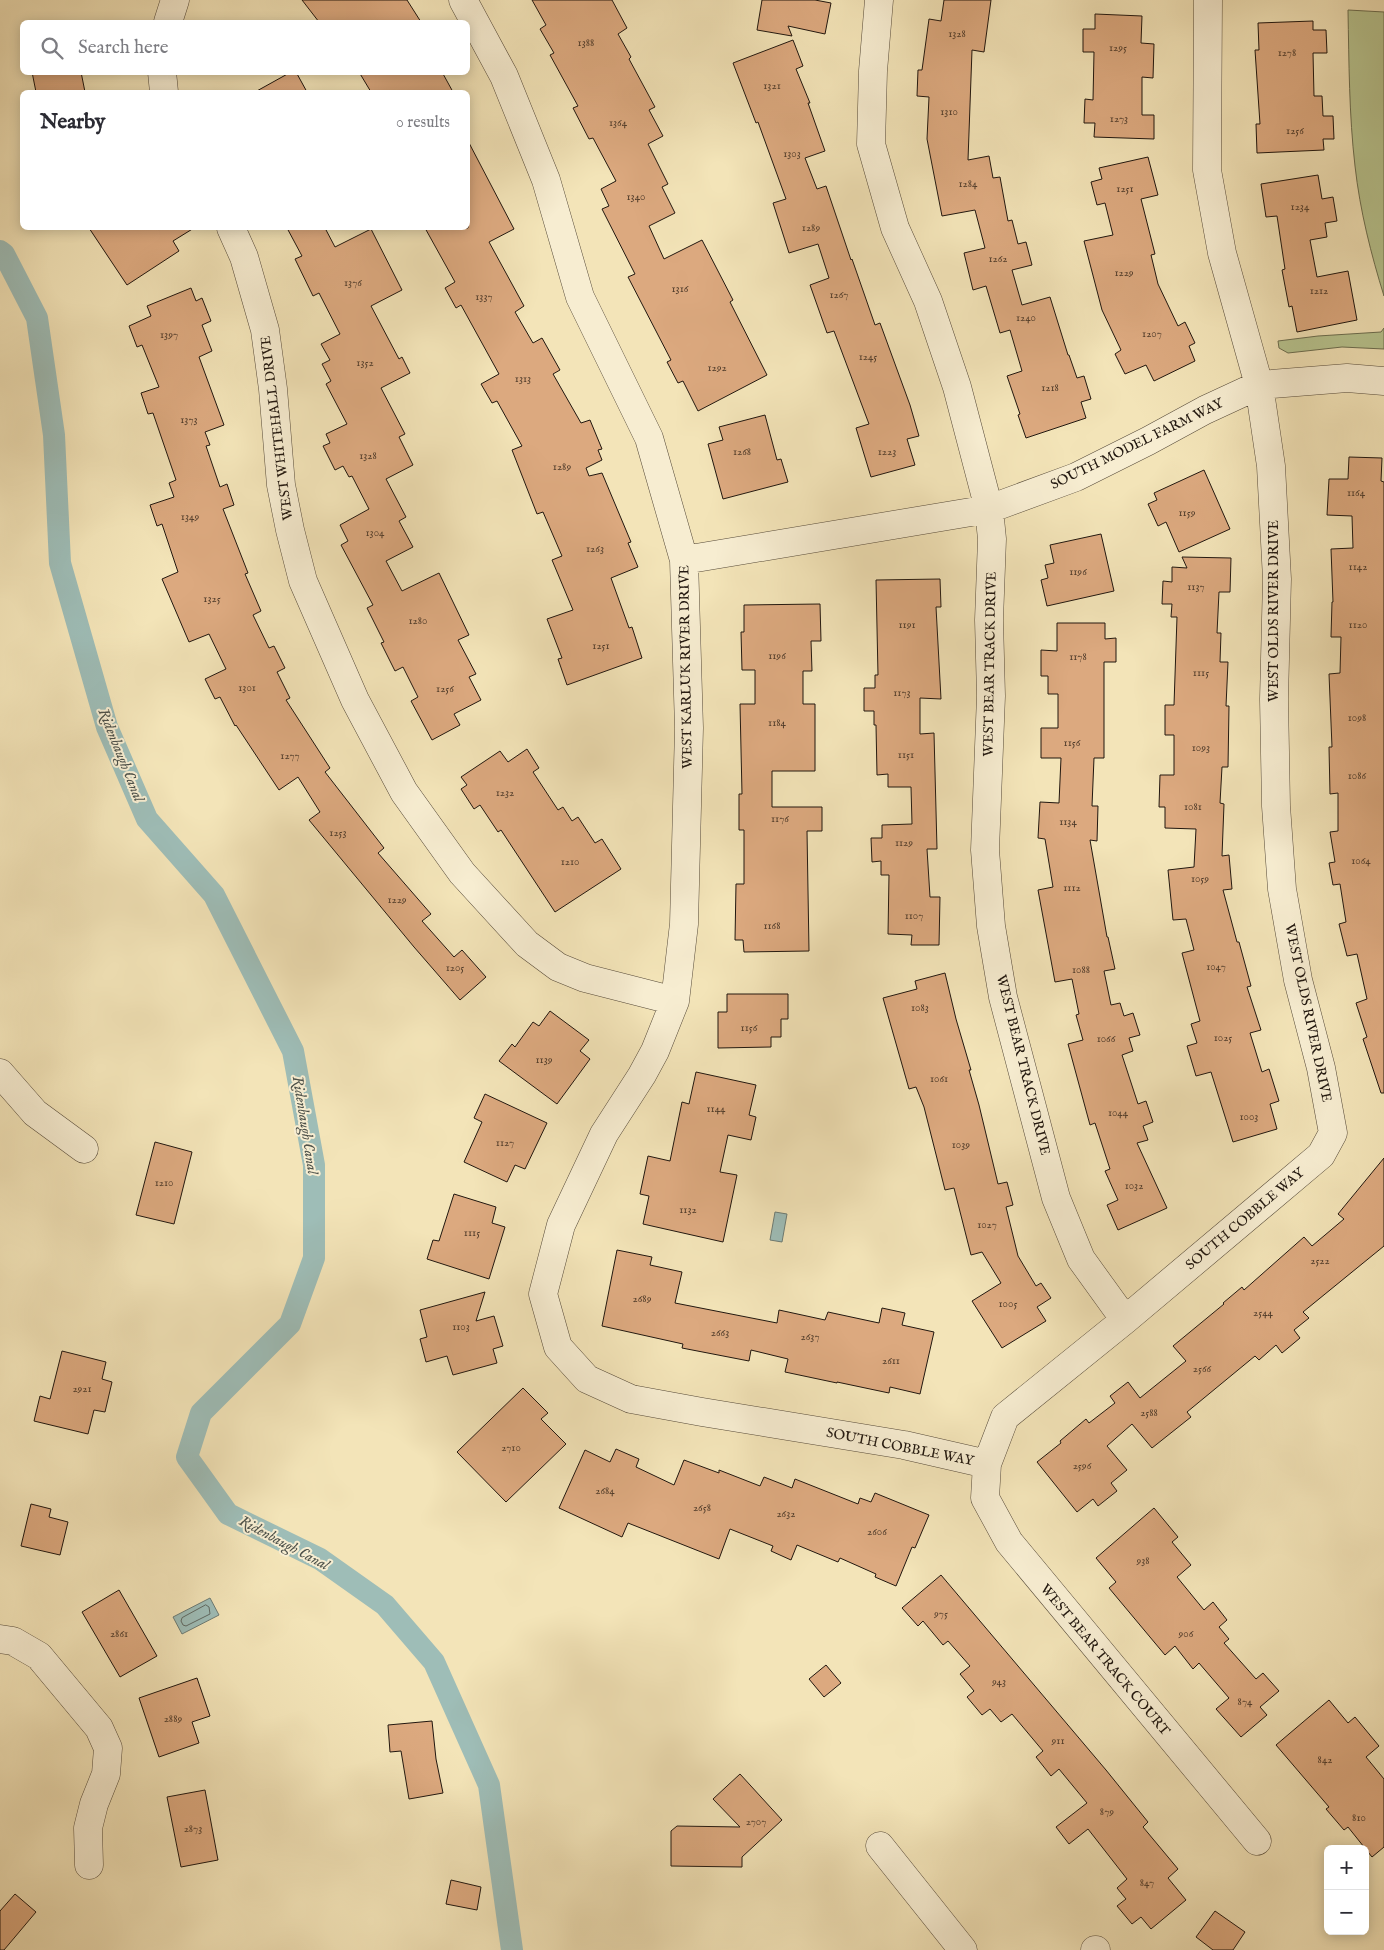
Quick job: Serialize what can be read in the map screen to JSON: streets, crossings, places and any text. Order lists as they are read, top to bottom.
{
  "streets": {
    "street": [
      "WEST WHITEHALL DRIVE",
      "SOUTH MODEL FARM WAY",
      "WEST OLDS RIVER DRIVE",
      "WEST BEAR TRACK DRIVE",
      "WEST KARLUK RIVER DRIVE",
      "SOUTH COBBLE WAY",
      "WEST BEAR TRACK COURT"
    ]
  },
  "crossings": [
    ["WEST WHITEHALL DRIVE", "WEST KARLUK RIVER DRIVE"],
    ["SOUTH MODEL FARM WAY", "WEST OLDS RIVER DRIVE"],
    ["SOUTH MODEL FARM WAY", "WEST BEAR TRACK DRIVE"],
    ["SOUTH MODEL FARM WAY", "WEST KARLUK RIVER DRIVE"],
    ["WEST OLDS RIVER DRIVE", "SOUTH COBBLE WAY"],
    ["WEST BEAR TRACK DRIVE", "SOUTH COBBLE WAY"],
    ["WEST KARLUK RIVER DRIVE", "SOUTH COBBLE WAY"],
    ["SOUTH COBBLE WAY", "WEST BEAR TRACK COURT"]
  ],
  "water": ["Ridenbaugh Canal"],
  "house_numbers": [
    "1328",
    "1388",
    "1295",
    "1278",
    "1321",
    "1310",
    "1273",
    "1364",
    "1256",
    "1303",
    "1284",
    "1251",
    "1340",
    "1234",
    "1289",
    "1262",
    "1229",
    "1376",
    "1316",
    "1212",
    "1267",
    "1337",
    "1240",
    "1207",
    "1397",
    "1245",
    "1352",
    "1292",
    "1313",
    "1218",
    "1373",
    "1268",
    "1223",
    "1328",
    "1289",
    "1164",
    "1159",
    "1349",
    "1304",
    "1263",
    "1142",
    "1196",
    "1137",
    "1325",
    "1280",
    "1191",
    "1120",
    "1251",
    "1196",
    "1178",
    "1115",
    "1301",
    "1256",
    "1173",
    "1098",
    "1184",
    "1156",
    "1093",
    "1151",
    "1277",
    "1086",
    "1232",
    "1081",
    "1176",
    "1134",
    "1253",
    "1129",
    "1064",
    "1210",
    "1059",
    "1112",
    "1229",
    "1107",
    "1168",
    "1047",
    "1205",
    "1088",
    "1083",
    "1156",
    "1025",
    "1066",
    "1139",
    "1061",
    "1144",
    "1044",
    "1003",
    "1127",
    "1039",
    "1210",
    "1032",
    "1132",
    "1027",
    "1115",
    "2522",
    "2689",
    "1005",
    "2544",
    "1103",
    "2663",
    "2637",
    "2611",
    "2566",
    "2921",
    "2588",
    "2710",
    "2596",
    "2684",
    "2658",
    "2632",
    "2606",
    "938",
    "975",
    "2861",
    "906",
    "943",
    "874",
    "2889",
    "911",
    "842",
    "879",
    "810",
    "2707",
    "2873",
    "847"
  ],
  "page": {
    "search": "Search here",
    "heading": ["Nearby", "0 results"],
    "map_buttons": ["+", "−"]
  }
}
